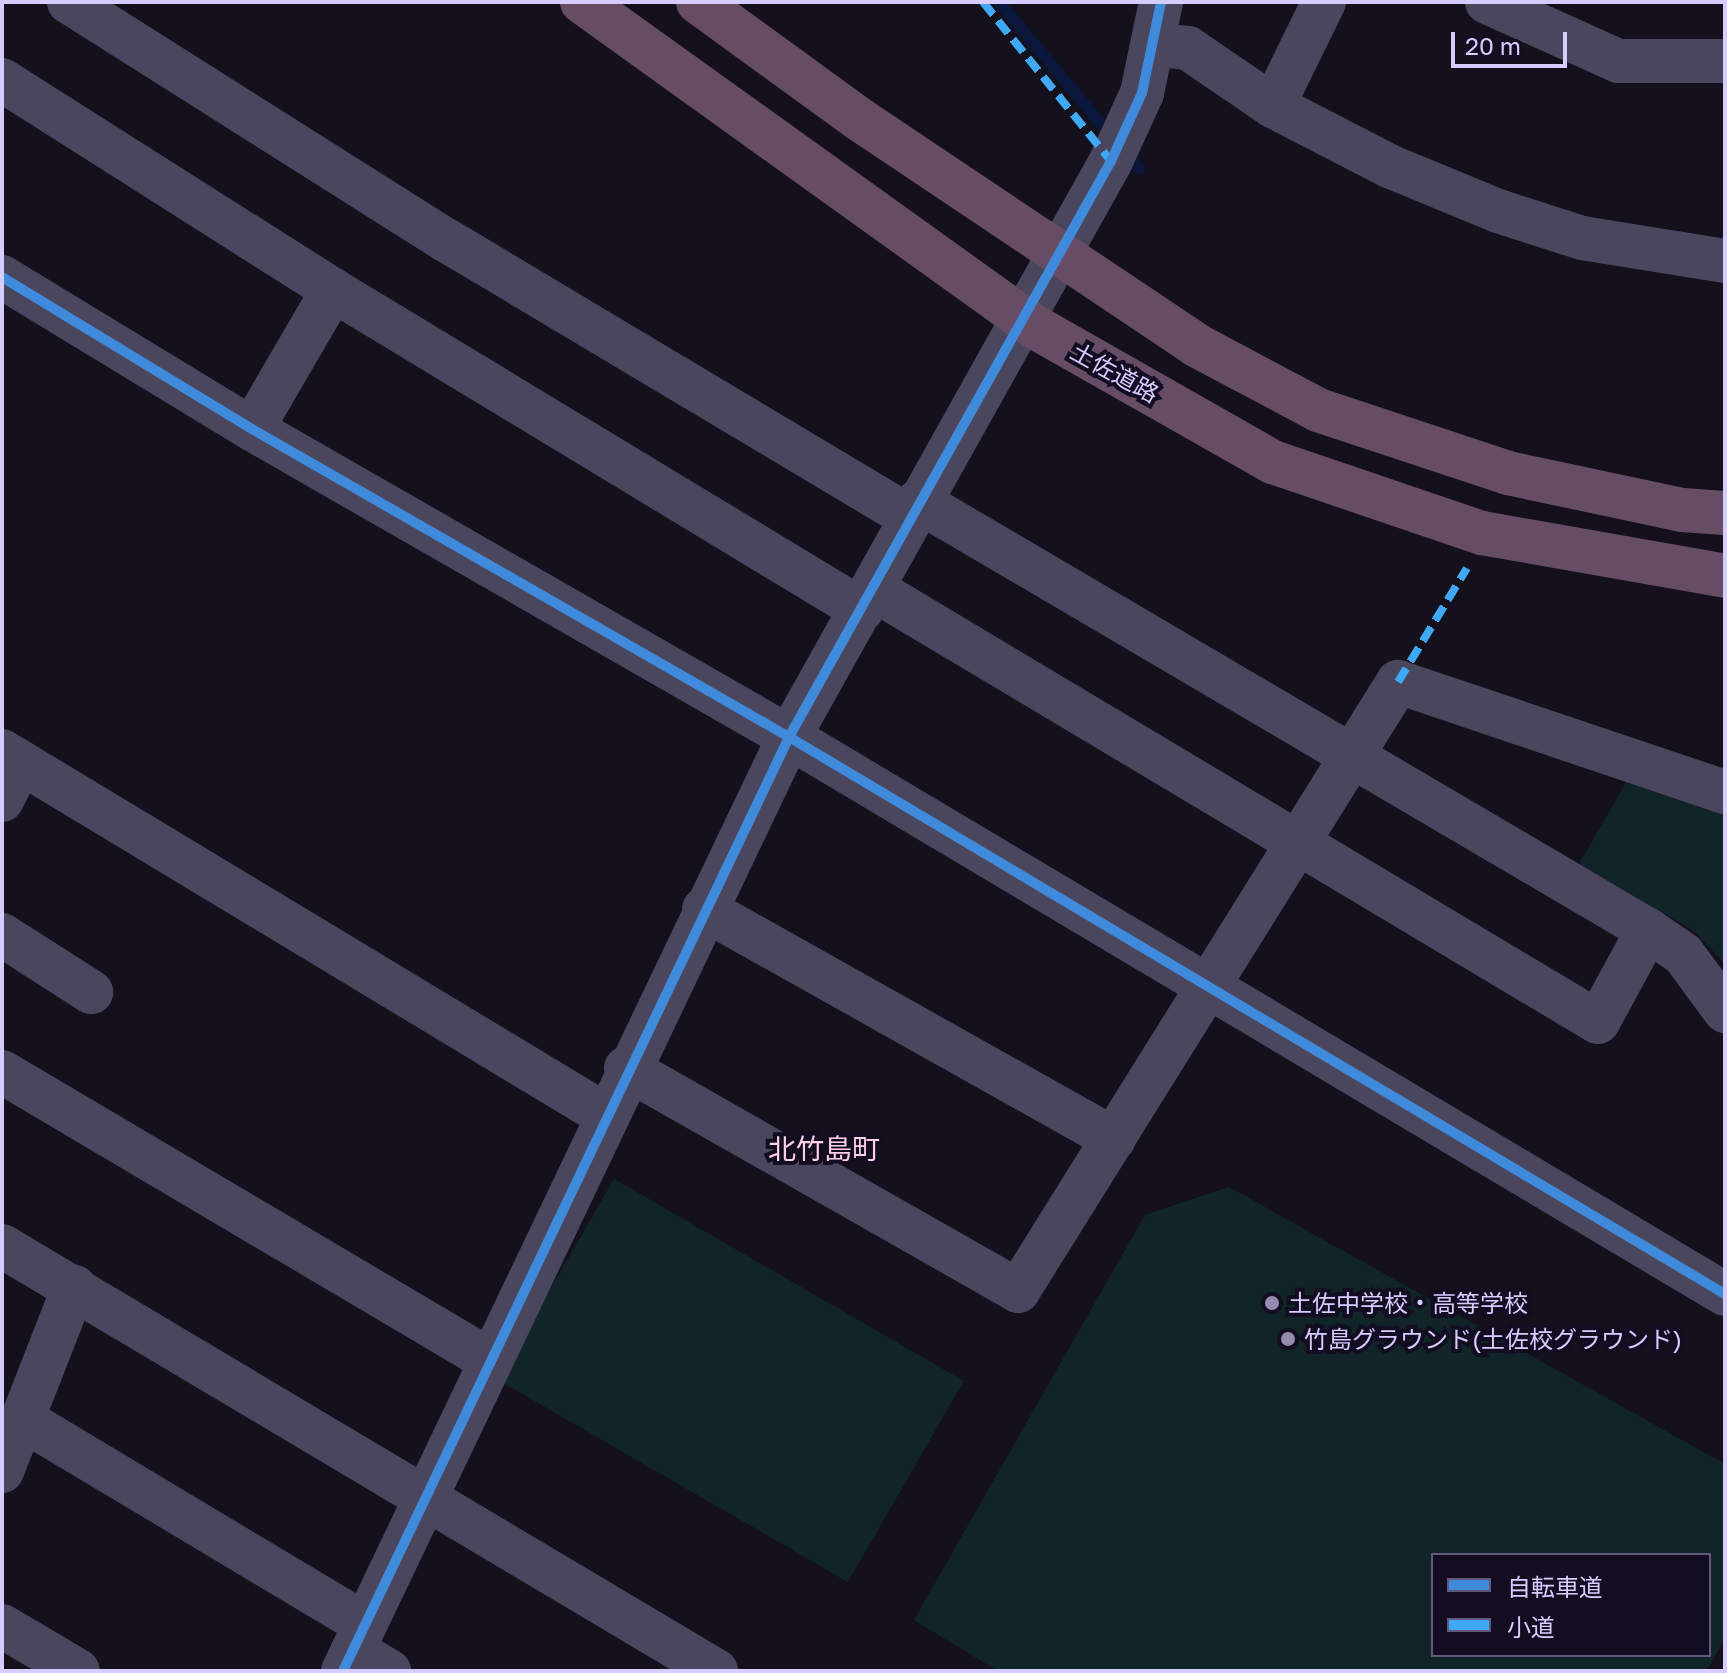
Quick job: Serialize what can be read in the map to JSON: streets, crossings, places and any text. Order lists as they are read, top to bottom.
{
  "streets": {
    "highway": ["土佐道路"]
  },
  "districts": ["北竹島町"],
  "places": ["土佐中学校・高等学校", "竹島グラウンド(土佐校グラウンド)"],
  "legend": ["自転車道", "小道"],
  "scale_bar": "20 m"
}
